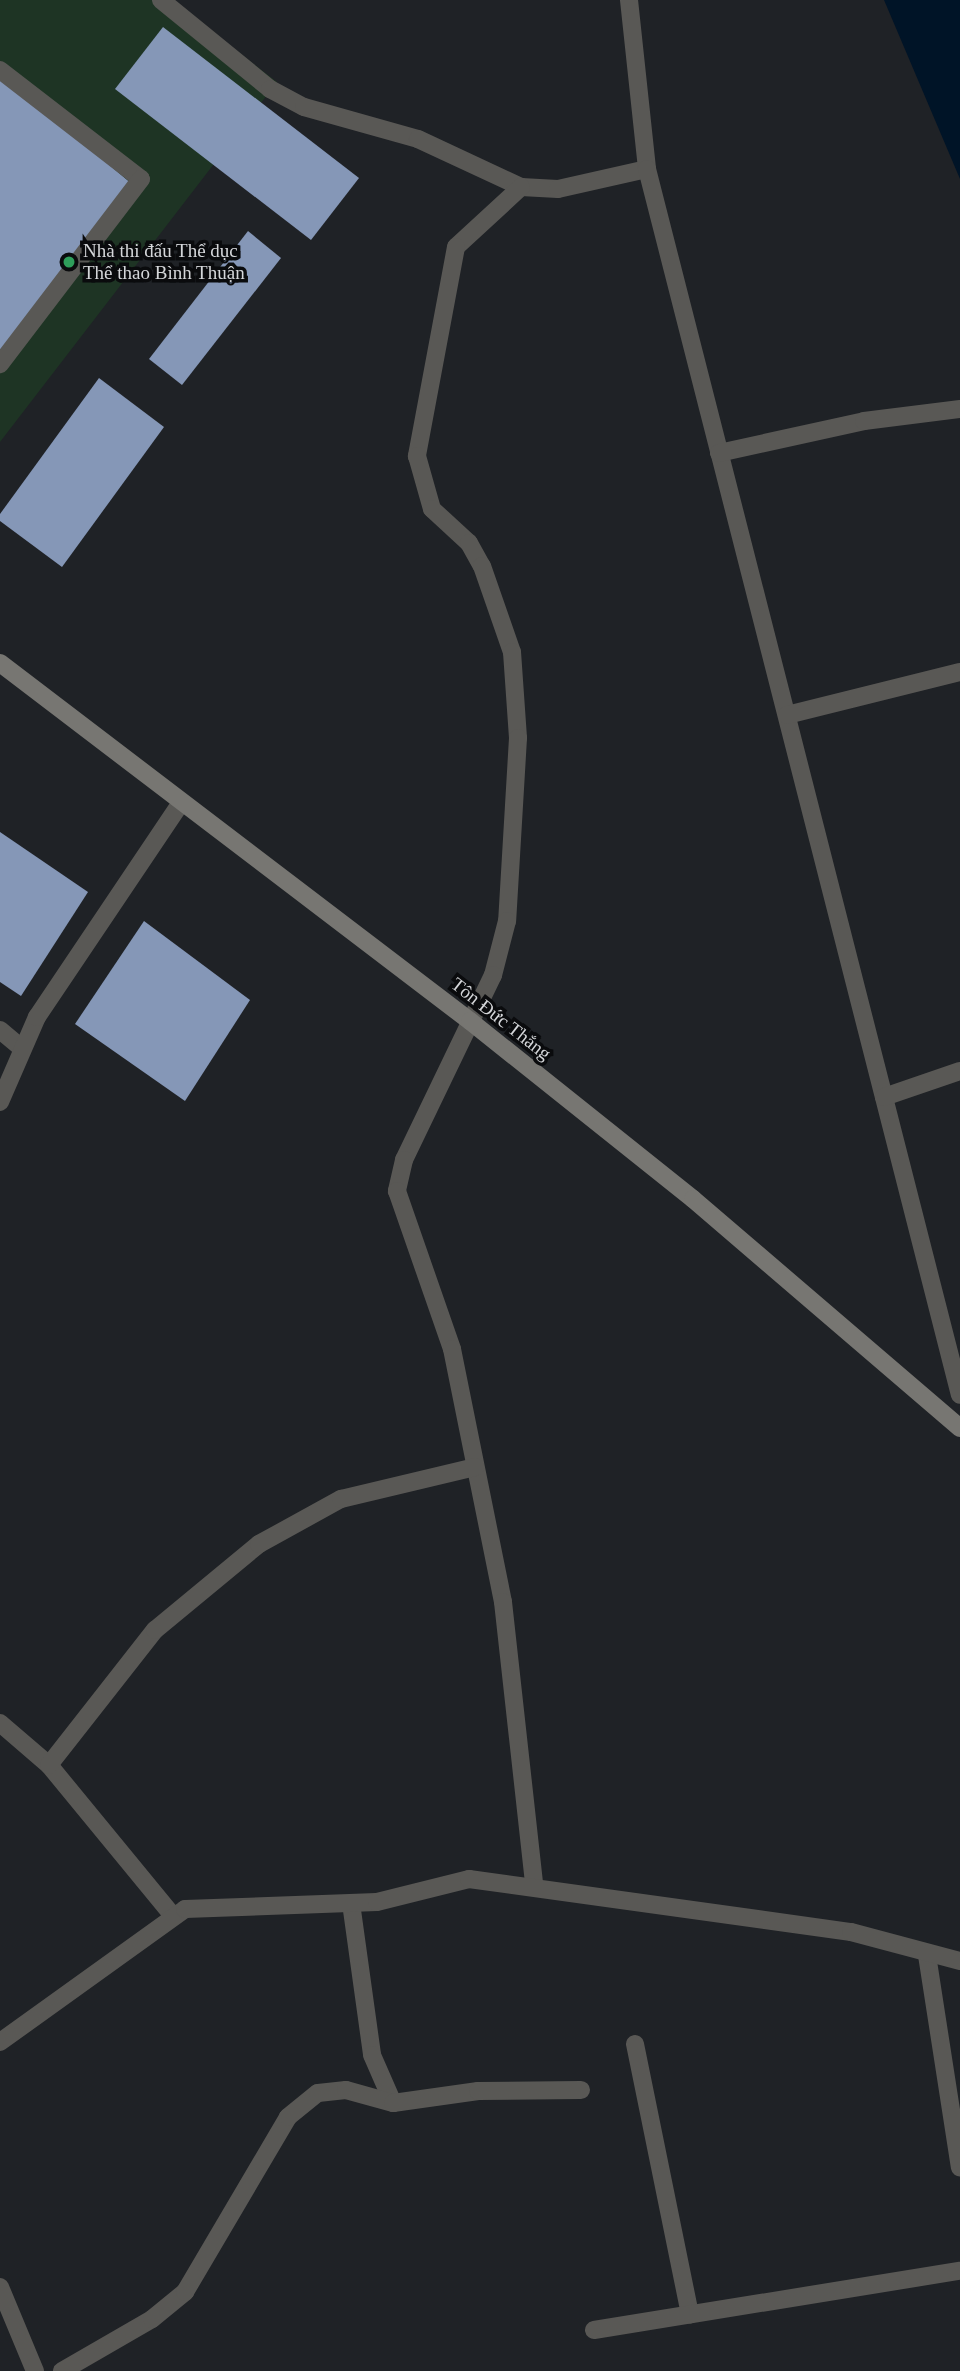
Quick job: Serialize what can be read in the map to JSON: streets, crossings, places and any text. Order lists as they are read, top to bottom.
{
  "streets": {
    "street": ["Tôn Đức Thắng"]
  },
  "places": ["Nhà thi đấu Thể dục Thể thao Bình Thuận"]
}
